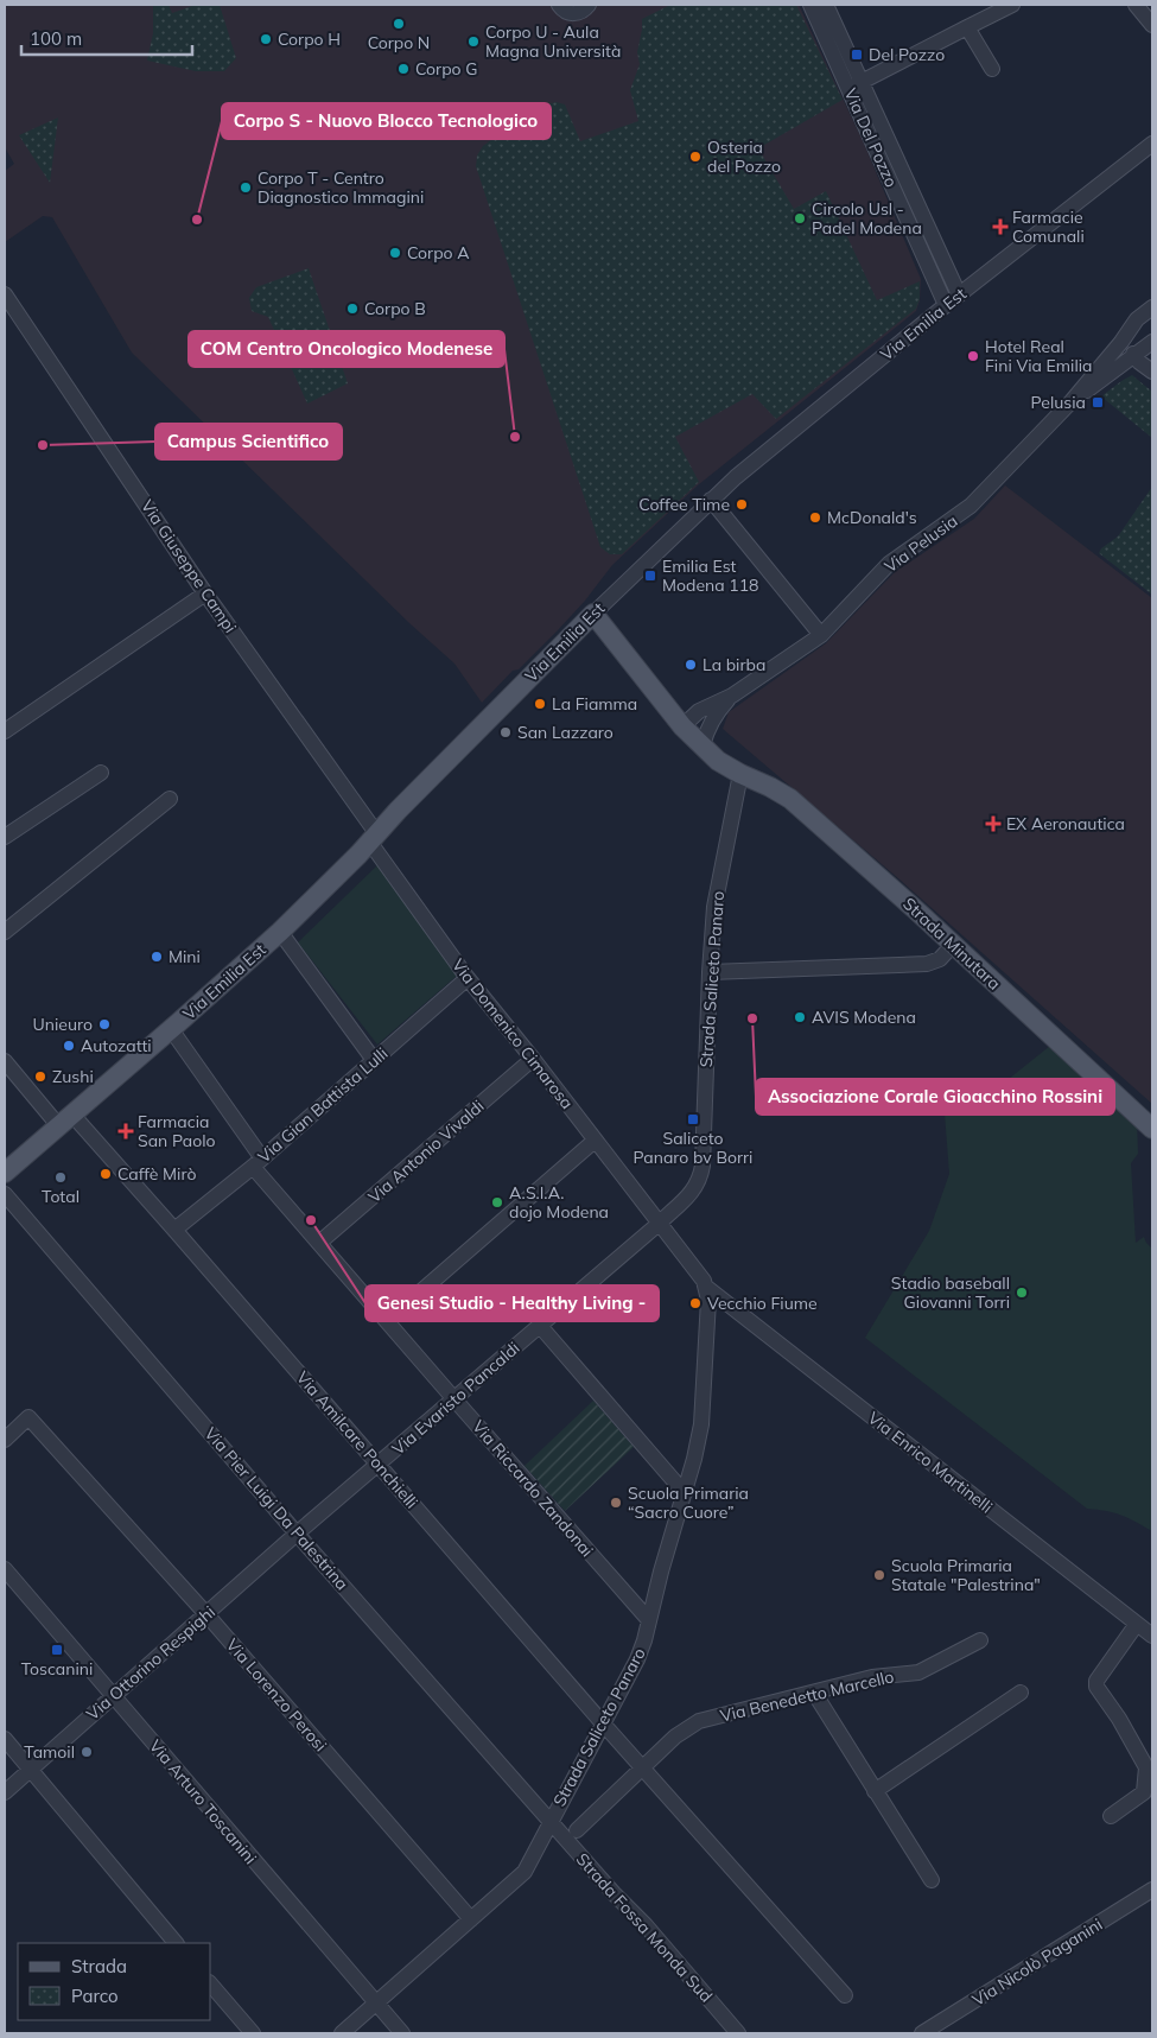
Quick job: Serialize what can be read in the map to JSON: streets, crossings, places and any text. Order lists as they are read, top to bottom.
{
  "streets": {
    "main road": ["Via Emilia Est", "Strada Minutara"],
    "street": [
      "Via Del Pozzo",
      "Via Pelusia",
      "Via Giuseppe Campi",
      "Strada Saliceto Panaro",
      "Via Domenico Cimarosa",
      "Via Gian Battista Lulli",
      "Via Antonio Vivaldi",
      "Via Evaristo Pancaldi",
      "Via Amilcare Ponchielli",
      "Via Enrico Martinelli",
      "Via Riccardo Zandonai",
      "Via Pier Luigi Da Palestrina",
      "Via Ottorino Respighi",
      "Via Lorenzo Perosi",
      "Via Benedetto Marcello",
      "Via Arturo Toscanini",
      "Strada Fossa Monda Sud",
      "Via Nicolò Paganini"
    ]
  },
  "crossings": [
    ["Via Del Pozzo", "Via Emilia Est"],
    ["Via Emilia Est", "Via Giuseppe Campi"],
    ["Via Emilia Est", "Via Domenico Cimarosa"],
    ["Via Emilia Est", "Via Amilcare Ponchielli"],
    ["Via Emilia Est", "Via Riccardo Zandonai"],
    ["Via Giuseppe Campi", "Via Domenico Cimarosa"],
    ["Strada Minutara", "Strada Saliceto Panaro"],
    ["Strada Saliceto Panaro", "Via Evaristo Pancaldi"],
    ["Strada Saliceto Panaro", "Via Amilcare Ponchielli"],
    ["Strada Saliceto Panaro", "Via Enrico Martinelli"],
    ["Strada Saliceto Panaro", "Via Riccardo Zandonai"],
    ["Strada Saliceto Panaro", "Via Pier Luigi Da Palestrina"],
    ["Strada Saliceto Panaro", "Via Lorenzo Perosi"],
    ["Strada Saliceto Panaro", "Via Arturo Toscanini"],
    ["Strada Saliceto Panaro", "Strada Fossa Monda Sud"],
    ["Via Domenico Cimarosa", "Via Gian Battista Lulli"],
    ["Via Domenico Cimarosa", "Via Antonio Vivaldi"],
    ["Via Domenico Cimarosa", "Via Evaristo Pancaldi"],
    ["Via Gian Battista Lulli", "Via Amilcare Ponchielli"],
    ["Via Gian Battista Lulli", "Via Riccardo Zandonai"],
    ["Via Antonio Vivaldi", "Via Riccardo Zandonai"],
    ["Via Evaristo Pancaldi", "Via Amilcare Ponchielli"],
    ["Via Evaristo Pancaldi", "Via Riccardo Zandonai"],
    ["Via Evaristo Pancaldi", "Via Pier Luigi Da Palestrina"],
    ["Via Evaristo Pancaldi", "Via Ottorino Respighi"],
    ["Via Amilcare Ponchielli", "Via Benedetto Marcello"],
    ["Via Pier Luigi Da Palestrina", "Via Ottorino Respighi"],
    ["Via Pier Luigi Da Palestrina", "Strada Fossa Monda Sud"],
    ["Via Ottorino Respighi", "Via Lorenzo Perosi"],
    ["Via Ottorino Respighi", "Via Arturo Toscanini"]
  ],
  "places": {
    "other": [
      "Corpo N",
      "Corpo H",
      "Corpo U - Aula Magna Università",
      "Corpo G",
      "Osteria del Pozzo",
      "Corpo T - Centro Diagnostico Immagini",
      "Circolo Usl - Padel Modena",
      "Corpo S - Nuovo Blocco Tecnologico",
      "Corpo A",
      "Corpo B",
      "Hotel Real Fini Via Emilia",
      "COM Centro Oncologico Modenese",
      "Campus Scientifico",
      "Coffee Time",
      "McDonald's",
      "La birba",
      "La Fiamma",
      "San Lazzaro",
      "Mini",
      "AVIS Modena",
      "Associazione Corale Gioacchino Rossini",
      "Unieuro",
      "Autozatti",
      "Zushi",
      "Caffè Mirò",
      "Total",
      "A.S.I.A. dojo Modena",
      "Genesi Studio - Healthy Living -",
      "Stadio baseball Giovanni Torri",
      "Vecchio Fiume",
      "Scuola Primaria “Sacro Cuore”",
      "Scuola Primaria Statale \"Palestrina\"",
      "Tamoil"
    ],
    "transit": [
      "Del Pozzo",
      "Pelusia",
      "Emilia Est Modena 118",
      "Saliceto Panaro bv Borri",
      "Toscanini"
    ],
    "health": ["Farmacie Comunali", "EX Aeronautica", "Farmacia San Paolo"]
  },
  "legend": ["Strada", "Parco"],
  "scale_bar": "100 m"
}
